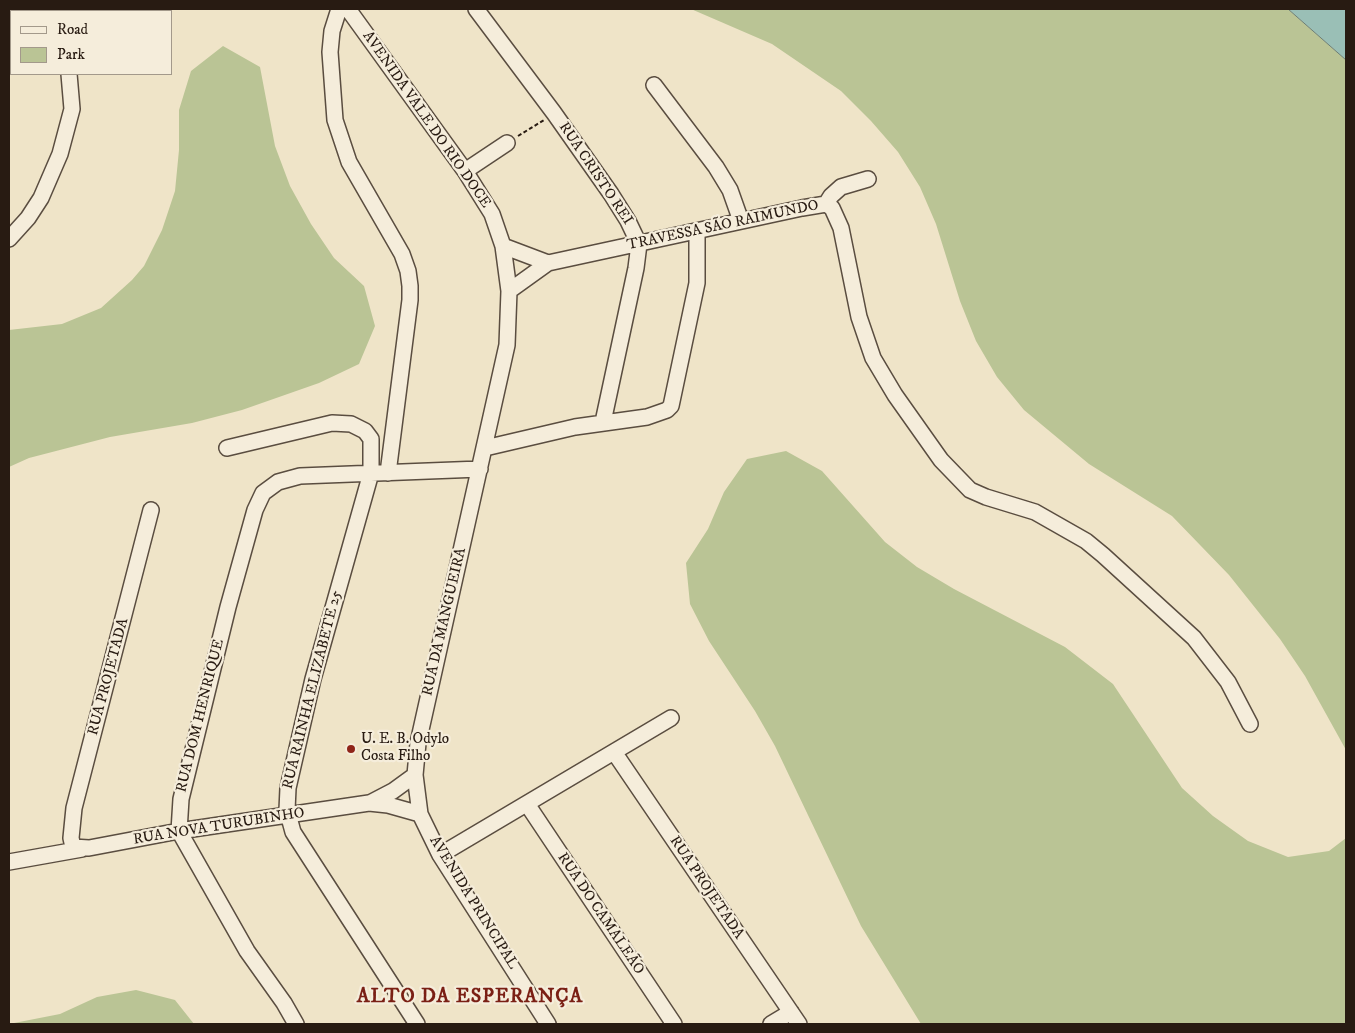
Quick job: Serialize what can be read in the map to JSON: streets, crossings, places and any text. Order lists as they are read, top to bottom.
{
  "streets": {
    "street": [
      "AVENIDA VALE DO RIO DOCE",
      "RUA CRISTO REI",
      "TRAVESSA SÃO RAIMUNDO",
      "RUA DA MANGUEIRA",
      "RUA PROJETADA",
      "RUA RAINHA ELIZABETE 25",
      "RUA DOM HENRIQUE",
      "RUA NOVA TURUBINHO",
      "AVENIDA PRINCIPAL",
      "RUA DO CAMALEÃO"
    ]
  },
  "crossings": [
    ["AVENIDA VALE DO RIO DOCE", "TRAVESSA SÃO RAIMUNDO"],
    ["AVENIDA VALE DO RIO DOCE", "RUA DA MANGUEIRA"],
    ["RUA CRISTO REI", "TRAVESSA SÃO RAIMUNDO"],
    ["RUA DA MANGUEIRA", "RUA NOVA TURUBINHO"],
    ["RUA DA MANGUEIRA", "AVENIDA PRINCIPAL"],
    ["RUA PROJETADA", "RUA NOVA TURUBINHO"],
    ["RUA RAINHA ELIZABETE 25", "RUA DOM HENRIQUE"],
    ["RUA RAINHA ELIZABETE 25", "RUA NOVA TURUBINHO"],
    ["RUA DOM HENRIQUE", "RUA NOVA TURUBINHO"],
    ["RUA NOVA TURUBINHO", "AVENIDA PRINCIPAL"]
  ],
  "districts": ["ALTO DA ESPERANÇA"],
  "places": ["U. E. B. Odylo Costa Filho"],
  "legend": ["Road", "Park"]
}
